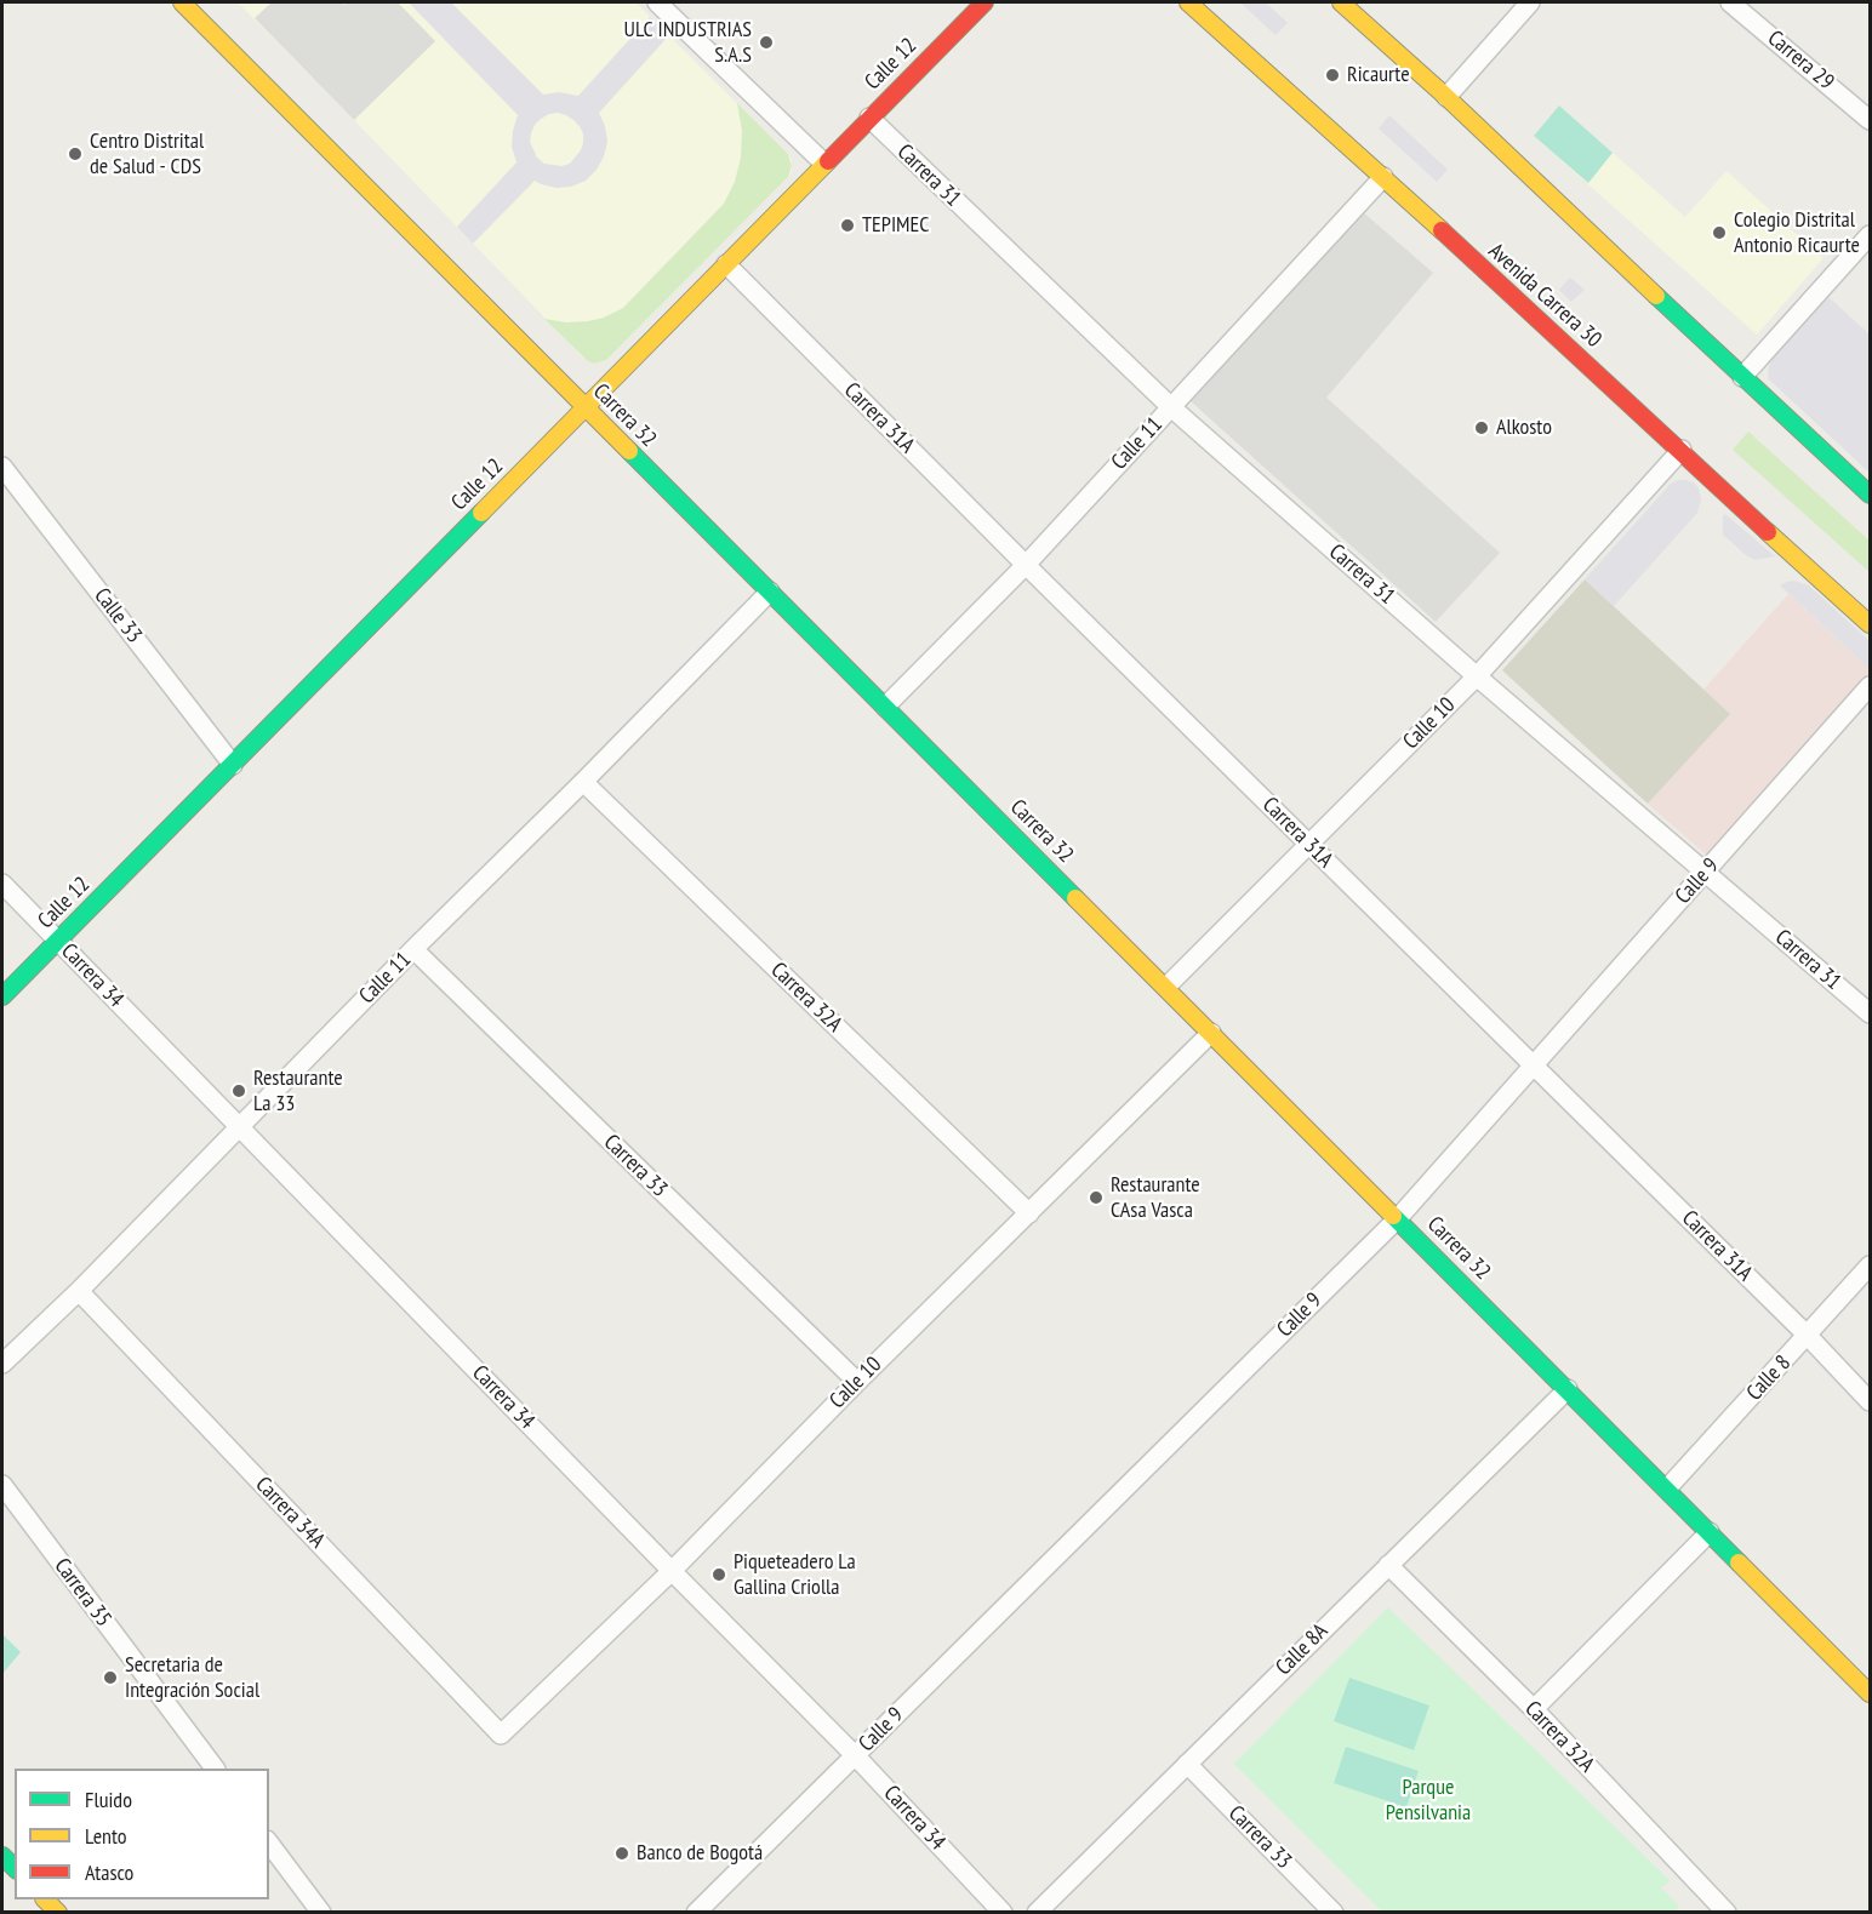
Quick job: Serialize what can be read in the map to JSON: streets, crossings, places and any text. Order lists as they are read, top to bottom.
{
  "streets": {
    "main road": ["Calle 12", "Avenida Carrera 30", "Carrera 32"],
    "street": [
      "Carrera 29",
      "Carrera 31",
      "Carrera 31A",
      "Calle 11",
      "Calle 33",
      "Calle 10",
      "Calle 9",
      "Carrera 34",
      "Carrera 32A",
      "Carrera 33",
      "Calle 8",
      "Carrera 34A",
      "Carrera 35",
      "Calle 8A"
    ]
  },
  "crossings": [
    ["Calle 12", "Carrera 31"],
    ["Calle 12", "Carrera 32"],
    ["Calle 12", "Carrera 31A"],
    ["Calle 12", "Calle 33"],
    ["Calle 12", "Carrera 34"],
    ["Carrera 31", "Calle 11"],
    ["Carrera 31", "Calle 10"],
    ["Carrera 31", "Calle 9"],
    ["Avenida Carrera 30", "Calle 11"],
    ["Avenida Carrera 30", "Calle 10"],
    ["Carrera 32", "Calle 11"],
    ["Carrera 32", "Calle 10"],
    ["Carrera 32", "Calle 9"],
    ["Carrera 32", "Calle 8"],
    ["Carrera 32", "Calle 8A"],
    ["Carrera 31A", "Calle 11"],
    ["Carrera 31A", "Calle 10"],
    ["Carrera 31A", "Calle 9"],
    ["Carrera 31A", "Calle 8"],
    ["Calle 11", "Carrera 34"],
    ["Calle 11", "Carrera 32A"],
    ["Calle 11", "Carrera 33"],
    ["Calle 11", "Carrera 34A"],
    ["Calle 10", "Carrera 34"],
    ["Calle 10", "Carrera 32A"],
    ["Calle 10", "Carrera 33"],
    ["Calle 10", "Carrera 34A"],
    ["Calle 9", "Carrera 34"],
    ["Carrera 32A", "Calle 8A"],
    ["Carrera 33", "Calle 8A"]
  ],
  "parks": ["Parque Pensilvania"],
  "places": [
    "ULC INDUSTRIAS S.A.S",
    "Ricaurte",
    "Centro Distrital de Salud - CDS",
    "TEPIMEC",
    "Colegio Distrital Antonio Ricaurte",
    "Alkosto",
    "Restaurante La 33",
    "Restaurante CAsa Vasca",
    "Piqueteadero La Gallina Criolla",
    "Secretaria de Integración Social",
    "Banco de Bogotá"
  ],
  "legend": ["Fluido", "Lento", "Atasco"]
}
